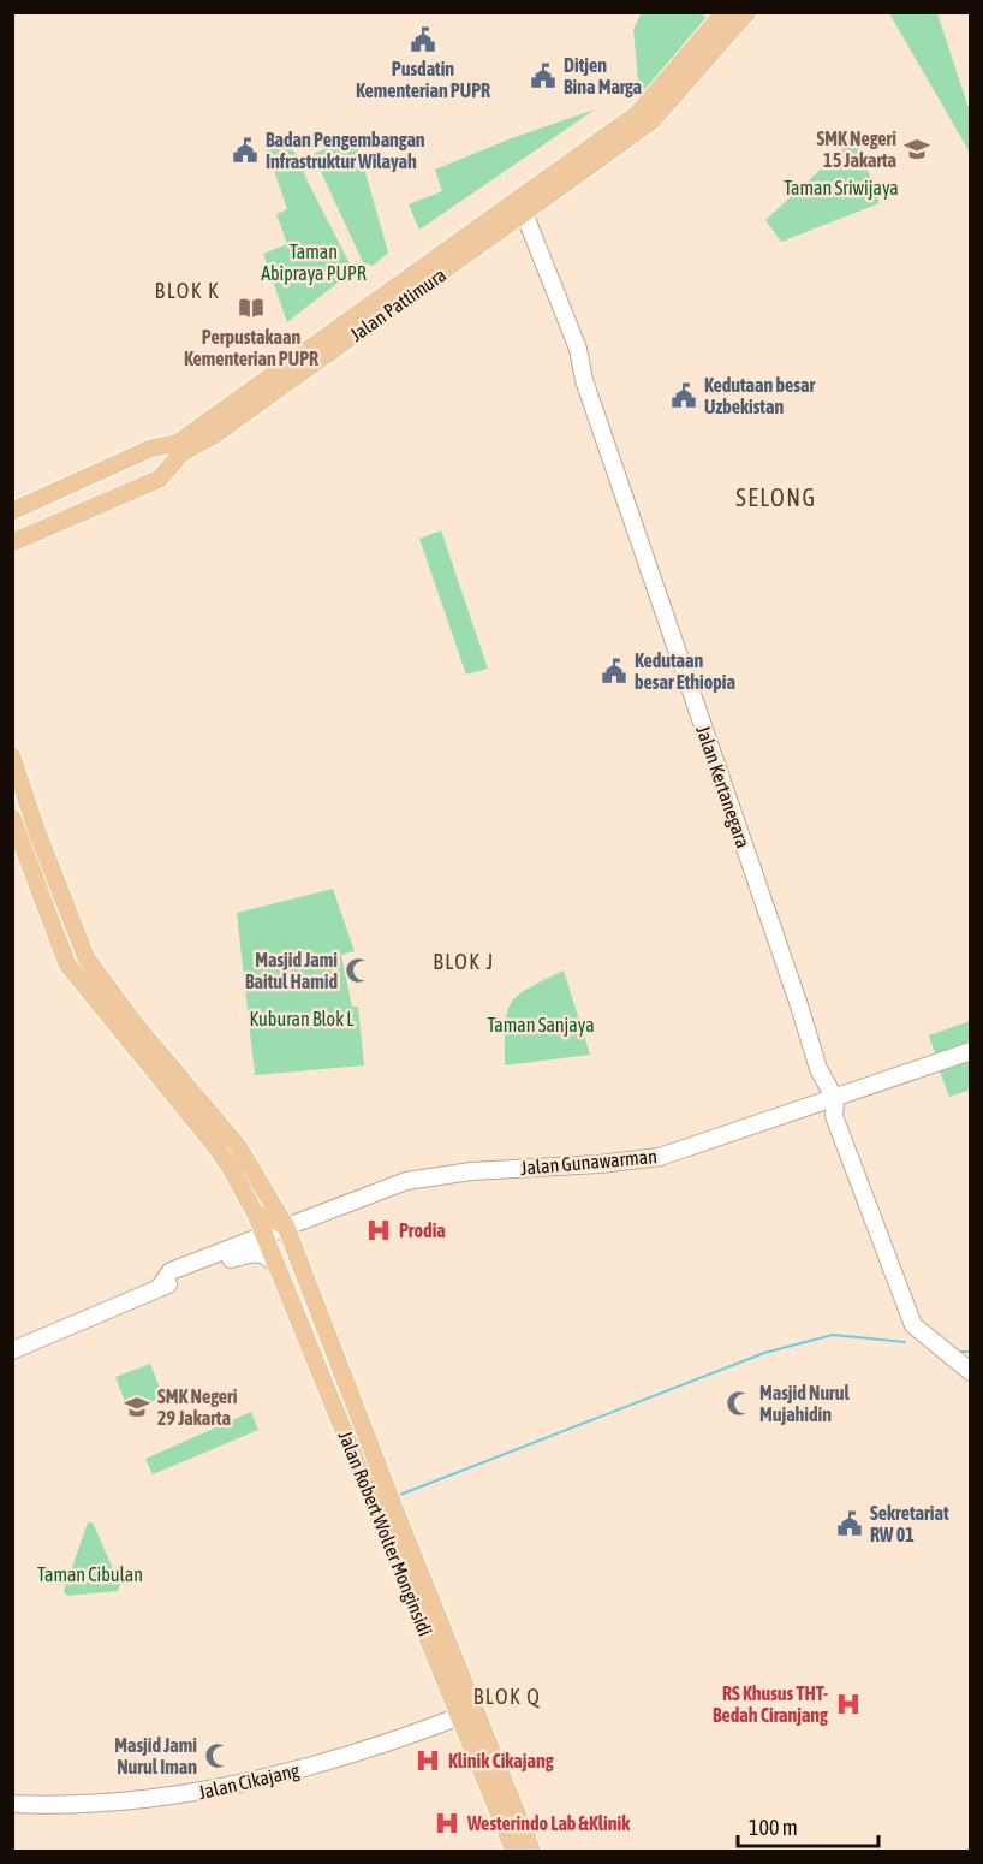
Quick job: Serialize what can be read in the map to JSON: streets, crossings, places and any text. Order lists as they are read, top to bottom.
{
  "streets": {
    "main road": ["Jalan Pattimura", "Jalan Robert Wolter Monginsidi"],
    "street": ["Jalan Kertanegara", "Jalan Gunawarman", "Jalan Cikajang"]
  },
  "crossings": [
    ["Jalan Pattimura", "Jalan Kertanegara"],
    ["Jalan Kertanegara", "Jalan Gunawarman"],
    ["Jalan Gunawarman", "Jalan Robert Wolter Monginsidi"],
    ["Jalan Robert Wolter Monginsidi", "Jalan Cikajang"]
  ],
  "districts": [
    "BLOK K",
    "SELONG",
    "BLOK J",
    "BLOK Q"
  ],
  "parks": [
    "Taman Sriwijaya",
    "Taman Abipraya PUPR",
    "Kuburan Blok L",
    "Taman Sanjaya",
    "Taman Cibulan"
  ],
  "places": {
    "public building": [
      "Pusdatin Kementerian PUPR",
      "Ditjen Bina Marga",
      "Badan Pengembangan Infrastruktur Wilayah",
      "Kedutaan besar Uzbekistan",
      "Kedutaan besar Ethiopia",
      "Sekretariat RW 01"
    ],
    "school or university": ["SMK Negeri 15 Jakarta", "SMK Negeri 29 Jakarta"],
    "library": ["Perpustakaan Kementerian PUPR"],
    "mosque": ["Masjid Jami Baitul Hamid", "Masjid Nurul Mujahidin", "Masjid Jami Nurul Iman"],
    "hospital": [
      "Prodia",
      "RS Khusus THT- Bedah Ciranjang",
      "Klinik Cikajang",
      "Westerindo Lab &Klinik"
    ]
  },
  "scale_bar": "100 m"
}
